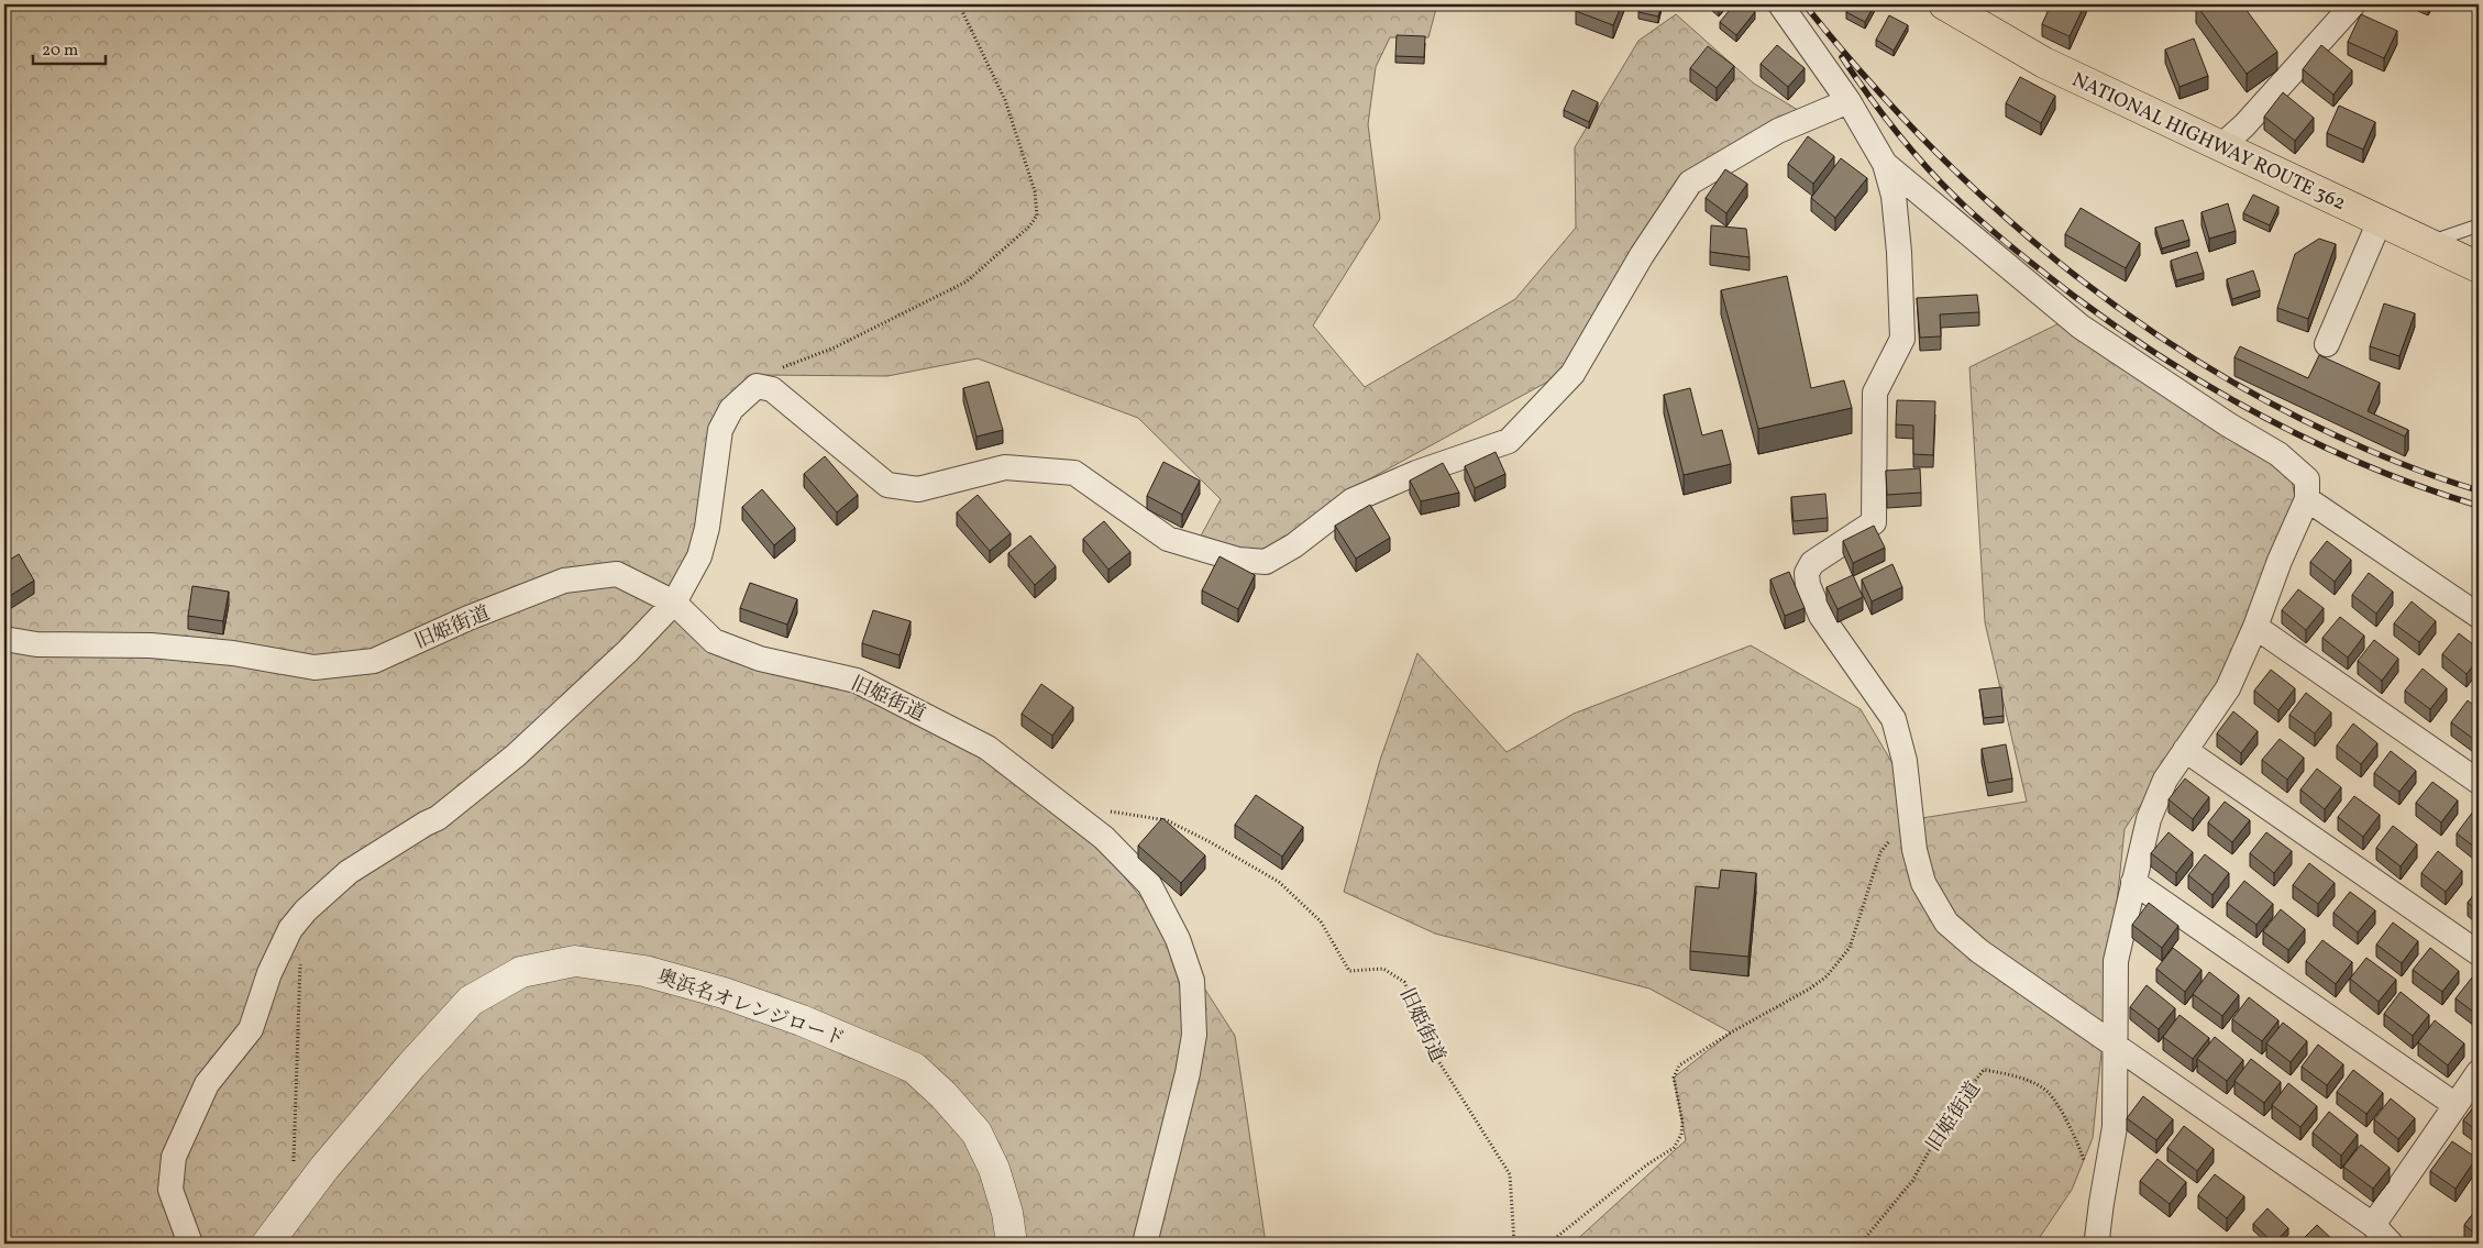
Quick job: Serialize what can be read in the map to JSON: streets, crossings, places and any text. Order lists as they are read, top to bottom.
{
  "streets": {
    "highway": ["NATIONAL HIGHWAY ROUTE 362"],
    "street": ["旧姫街道", "奥浜名オレンジロード"]
  },
  "scale_bar": "20 m"
}
